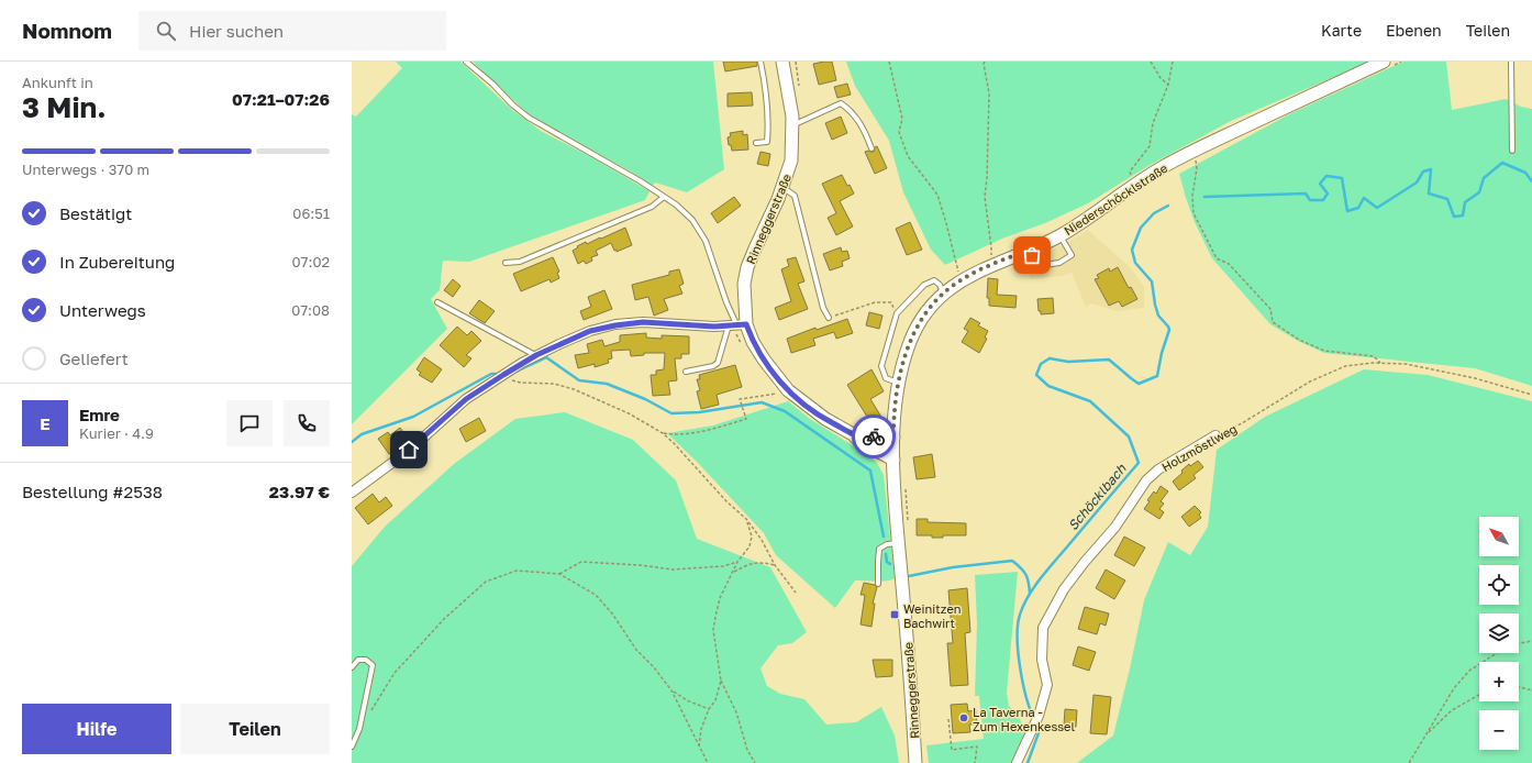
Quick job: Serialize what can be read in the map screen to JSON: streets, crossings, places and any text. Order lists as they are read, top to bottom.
{
  "streets": {
    "main road": ["Niederschöcklstraße", "Rinneggerstraße"],
    "street": ["Holzmöstlweg"]
  },
  "crossings": [
    ["Niederschöcklstraße", "Rinneggerstraße"]
  ],
  "water": ["Schöcklbach"],
  "places": {
    "transit": ["Weinitzen Bachwirt"],
    "other": ["La Taverna - Zum Hexenkessel"]
  },
  "north": "top left",
  "page": {
    "header": "Nomnom",
    "search": "Hier suchen",
    "nav": ["Karte", "Ebenen", "Teilen"],
    "heading": ["3 Min.", "Ankunft in", "07:21–07:26"],
    "panel": [
      "Emre",
      "Kurier · 4.9",
      "Bestellung #2538",
      "23.97 €"
    ],
    "bar": "Unterwegs · 370 m",
    "list": [
      ["Bestätigt", "06:51"],
      ["In Zubereitung", "07:02"],
      ["Unterwegs", "07:08"],
      "Geliefert"
    ],
    "round": "E",
    "map_buttons": ["+", "−"],
    "buttons": ["Hilfe", "Teilen"]
  }
}
